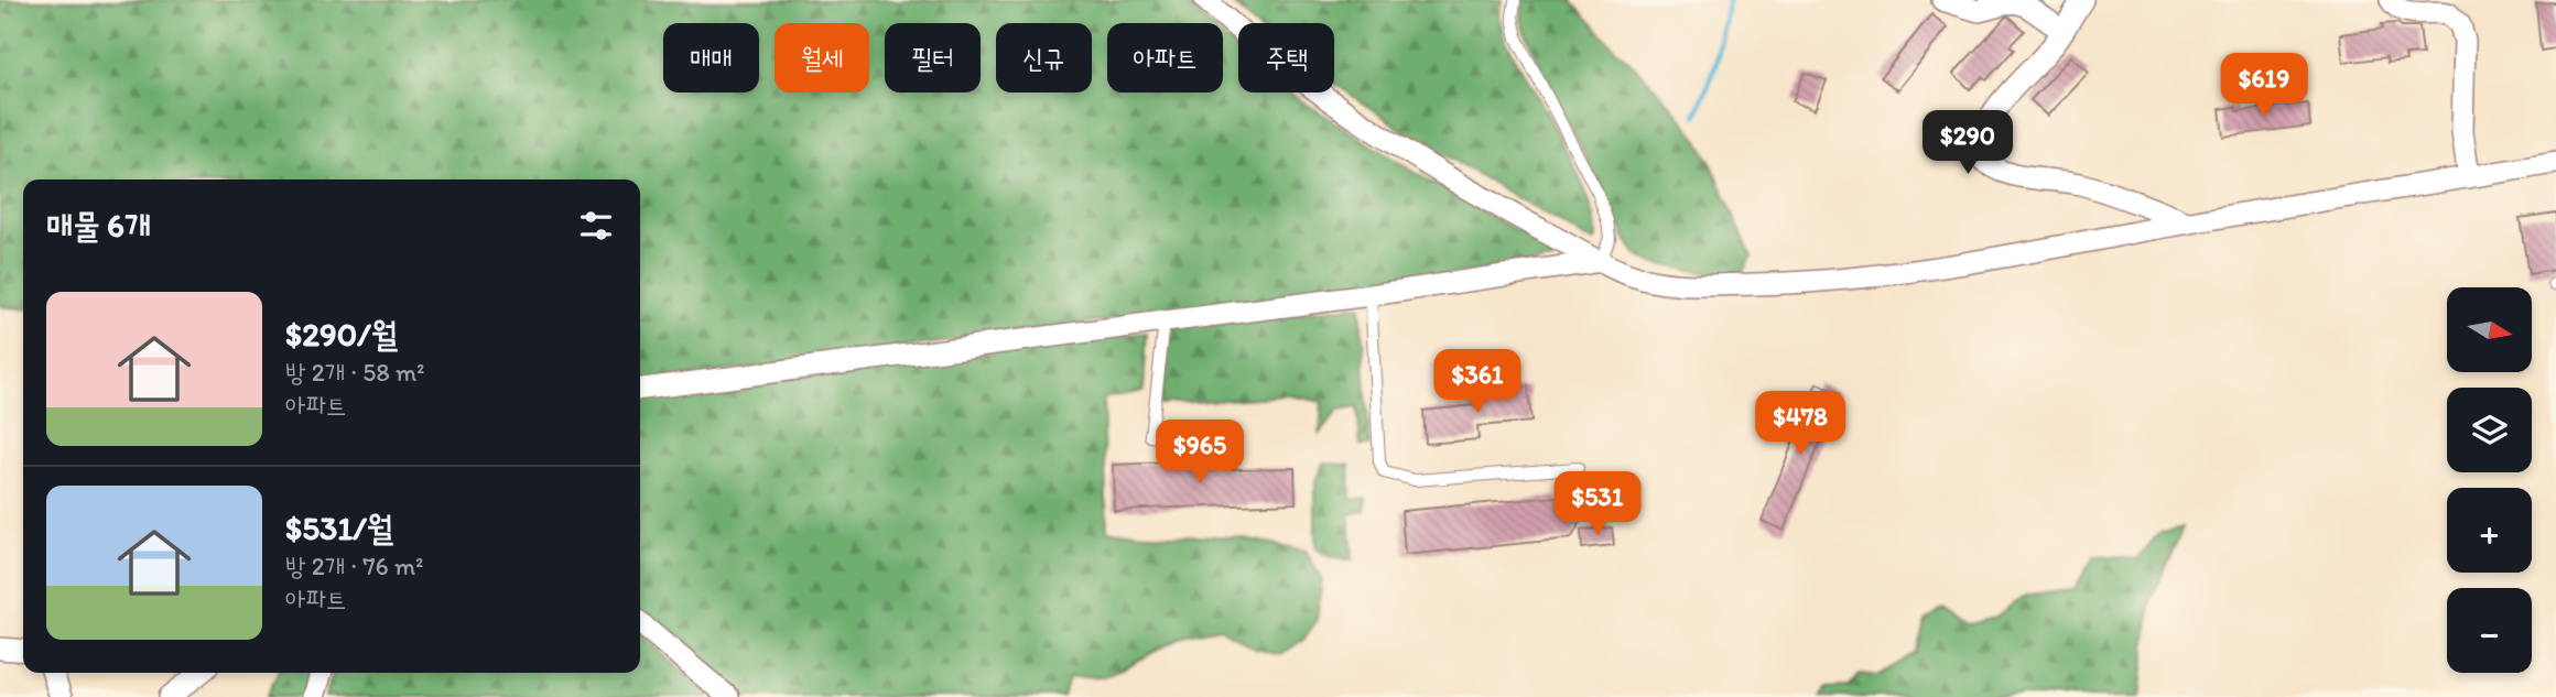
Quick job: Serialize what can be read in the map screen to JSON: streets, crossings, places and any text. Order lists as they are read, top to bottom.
{
  "north": "right",
  "page": {
    "chip": [
      "매매",
      "월세",
      "필터",
      "신규",
      "아파트",
      "주택"
    ],
    "price": [
      "$619",
      "$290",
      "$361",
      "$478",
      "$965",
      "$531"
    ],
    "heading": "매물 6개",
    "list": [
      {
        "name": "$290/월",
        "note": "방 2개 · 58 m² · 아파트"
      },
      {
        "name": "$531/월",
        "note": "방 2개 · 76 m² · 아파트"
      }
    ],
    "map_buttons": ["+", "−"]
  }
}
